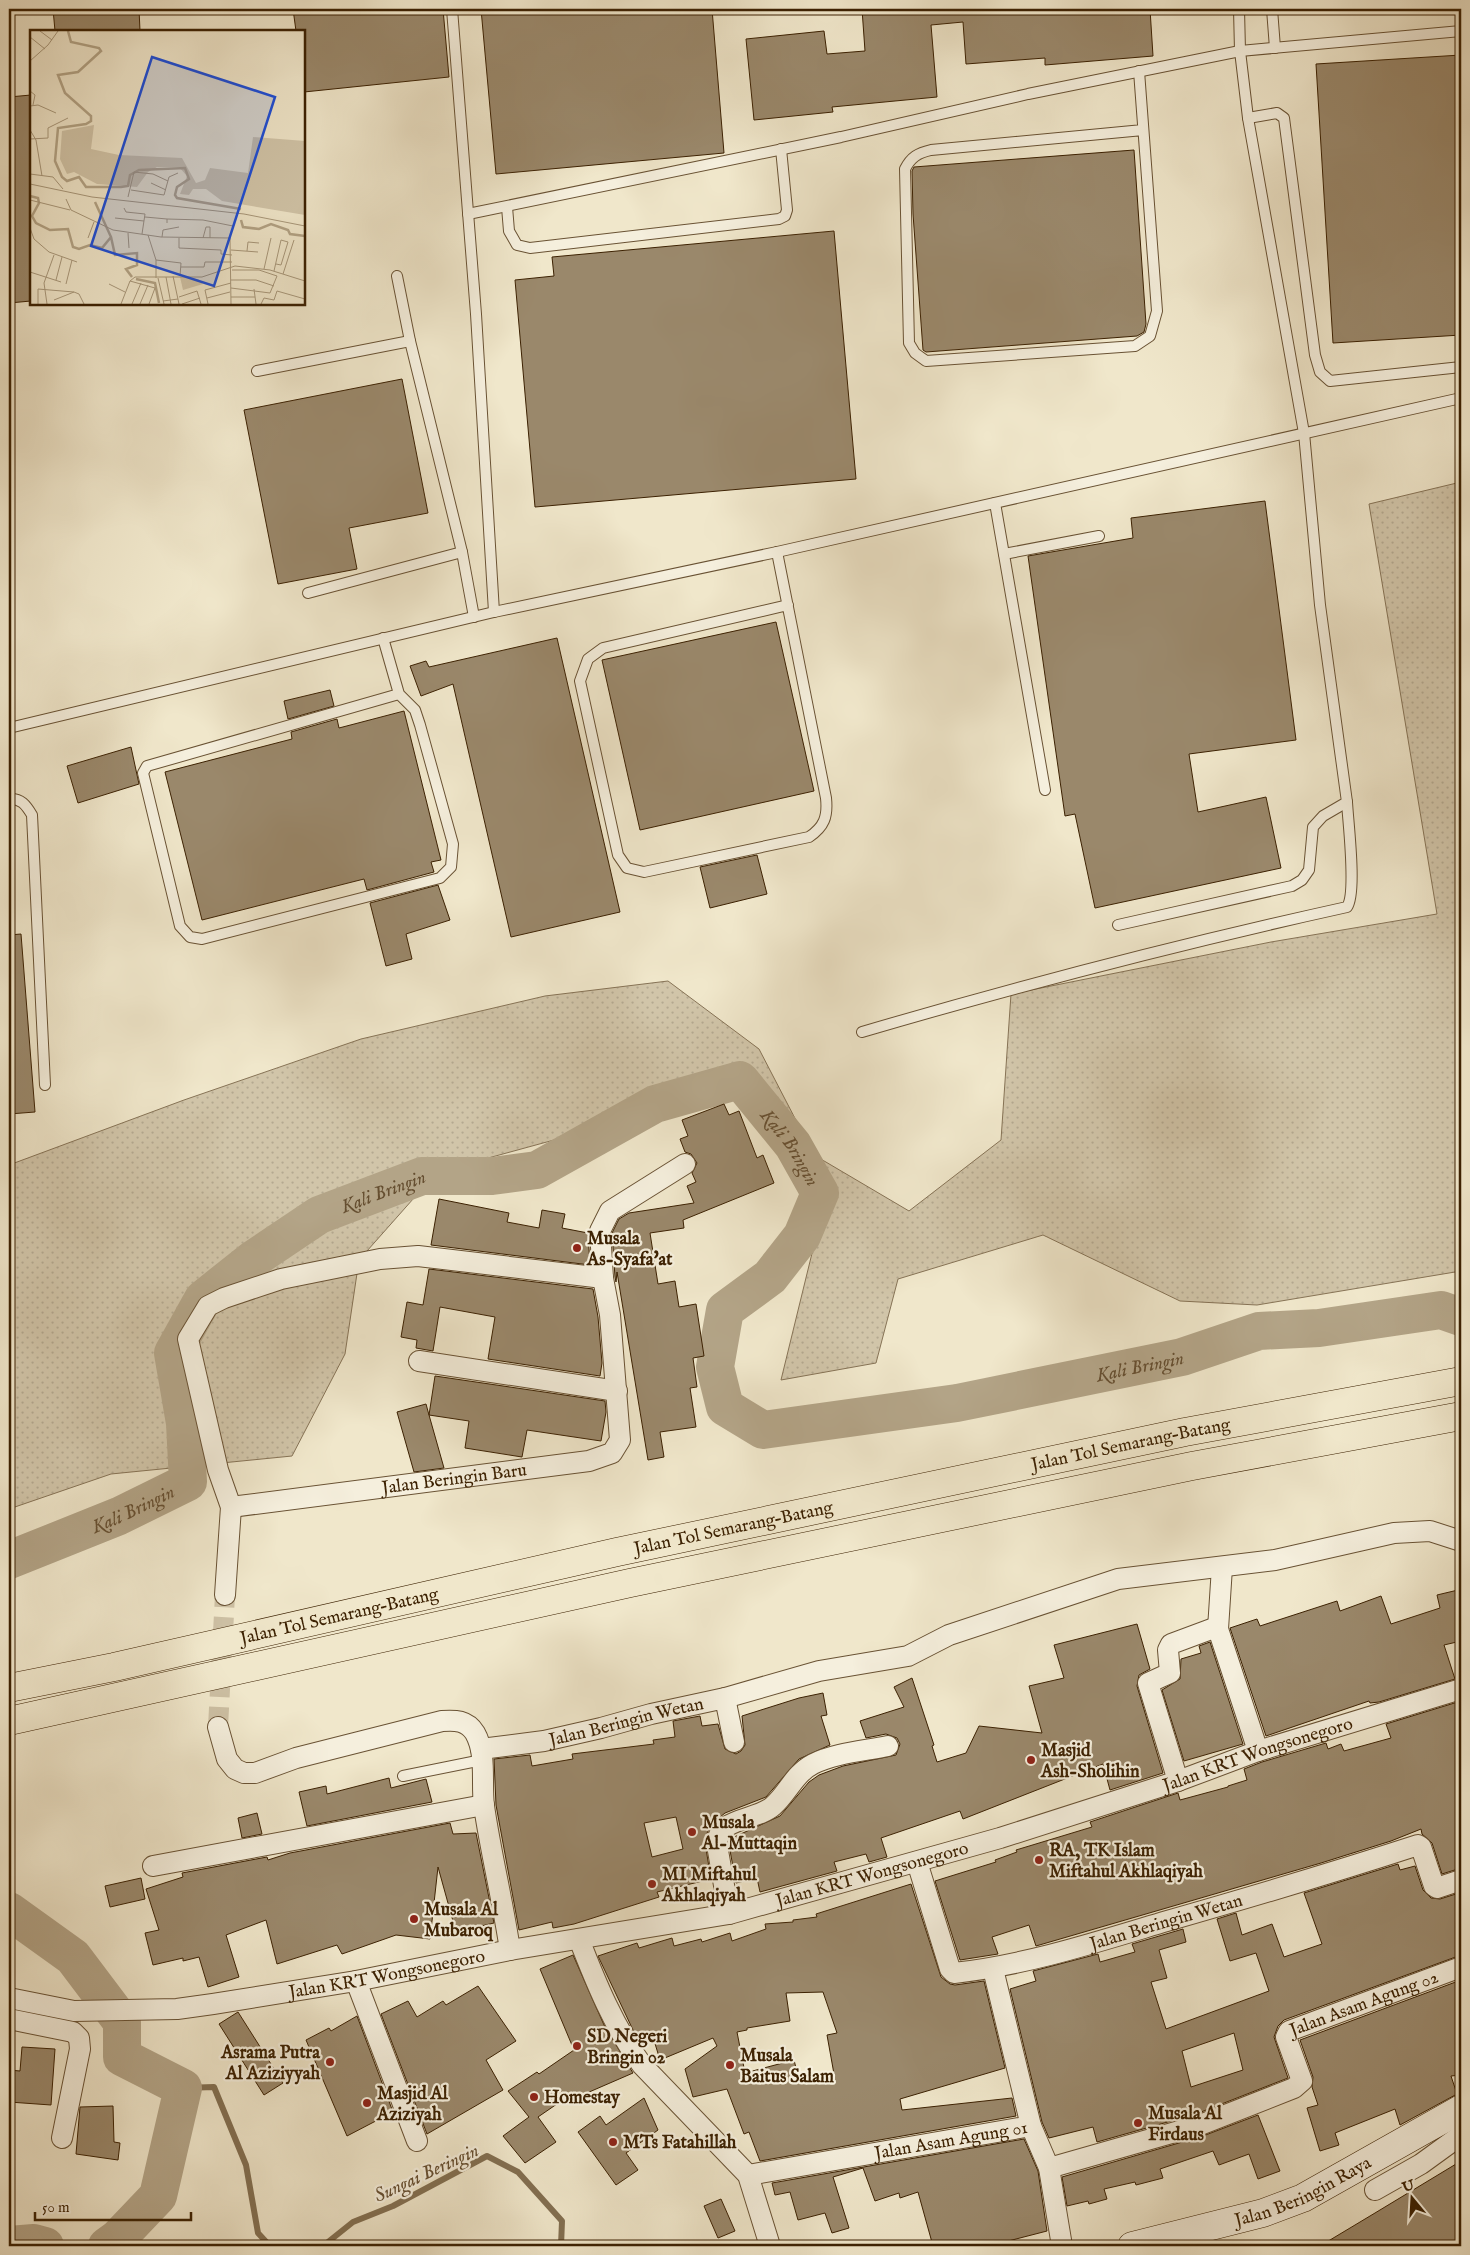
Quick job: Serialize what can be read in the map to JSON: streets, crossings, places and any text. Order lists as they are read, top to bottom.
{
  "streets": {
    "highway": ["Jalan Tol Semarang–Batang"],
    "street": [
      "Jalan Beringin Baru",
      "Jalan Beringin Wetan",
      "Jalan KRT Wongsonegoro",
      "Jalan Asam Agung 02",
      "Jalan Asam Agung 01",
      "Jalan Beringin Raya"
    ]
  },
  "crossings": [
    ["Jalan Beringin Wetan", "Jalan KRT Wongsonegoro"],
    ["Jalan Asam Agung 02", "Jalan Asam Agung 01"]
  ],
  "water": ["Kali Bringin", "Sungai Beringin"],
  "places": [
    "Musala As-Syafa'at",
    "Masjid Ash-Sholihin",
    "Musala Al-Muttaqin",
    "RA, TK Islam Miftahul Akhlaqiyah",
    "MI Miftahul Akhlaqiyah",
    "Musala Al Mubaroq",
    "SD Negeri Bringin 02",
    "Asrama Putra Al Aziziyyah",
    "Musala Baitus Salam",
    "Homestay",
    "Masjid Al Aziziyah",
    "Musala Al Firdaus",
    "MTs Fatahillah"
  ],
  "scale_bar": "50 m",
  "north": "top"
}
